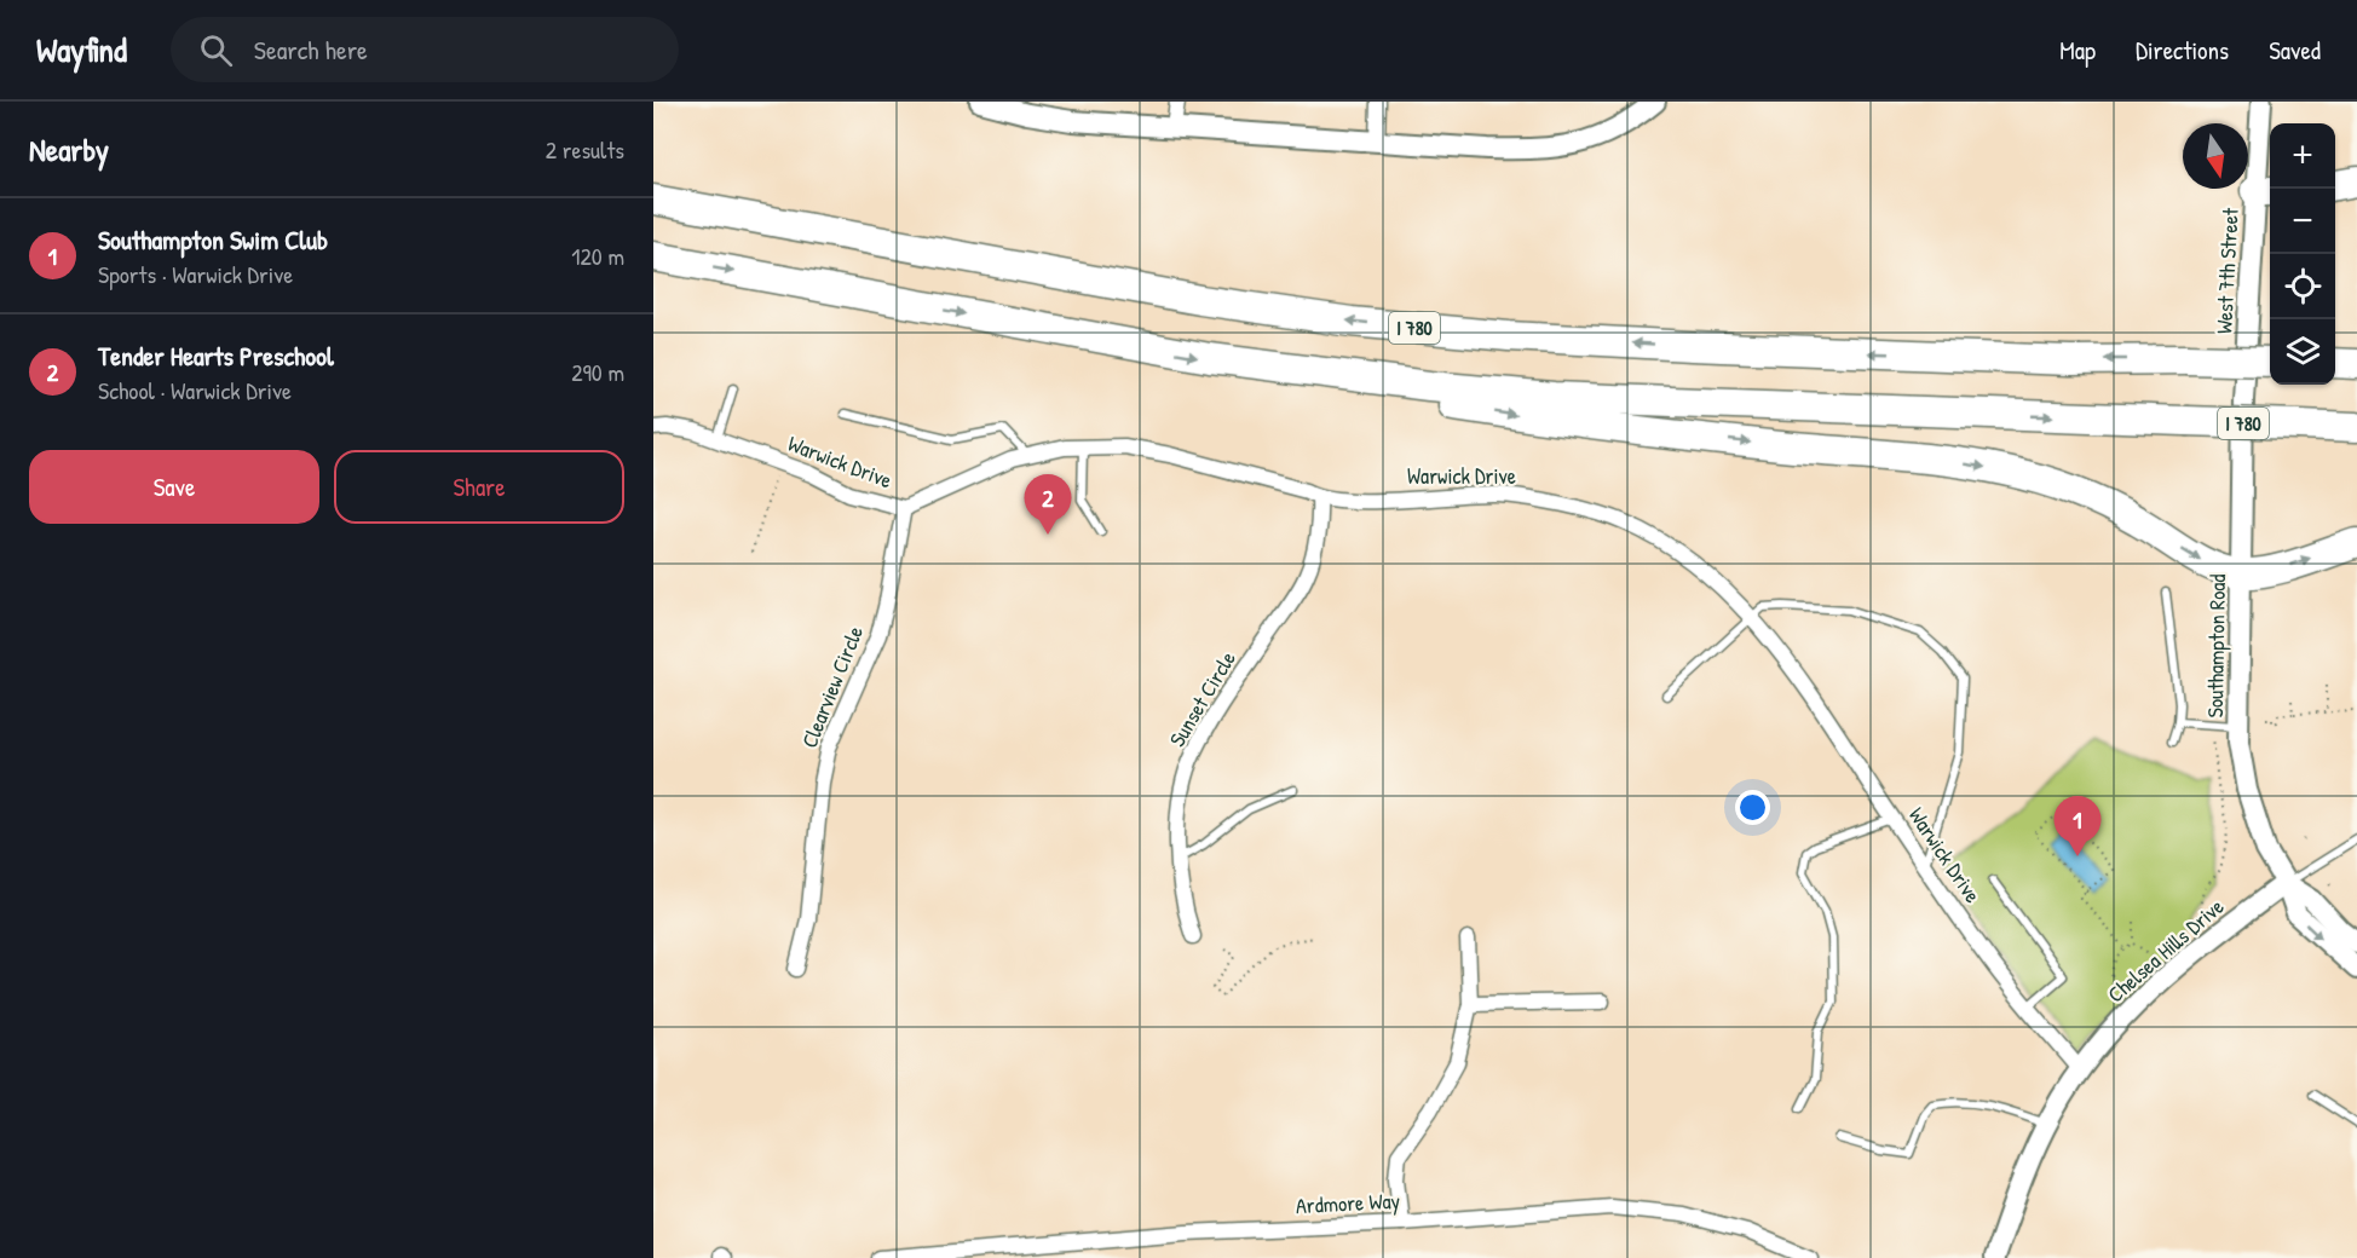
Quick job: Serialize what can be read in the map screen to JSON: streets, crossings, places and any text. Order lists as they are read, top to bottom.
{
  "streets": {
    "highway": ["I 780"],
    "street": [
      "West 7th Street",
      "Warwick Drive",
      "Southampton Road",
      "Clearview Circle",
      "Sunset Circle",
      "Chelsea Hills Drive",
      "Ardmore Way"
    ]
  },
  "crossings": [
    ["West 7th Street", "Southampton Road"],
    ["Warwick Drive", "Clearview Circle"],
    ["Warwick Drive", "Sunset Circle"],
    ["Warwick Drive", "Chelsea Hills Drive"],
    ["Southampton Road", "Chelsea Hills Drive"]
  ],
  "north": "bottom",
  "page": {
    "header": "Wayfind",
    "search": "Search here",
    "nav": ["Map", "Directions", "Saved"],
    "heading": ["Nearby", "2 results"],
    "map_buttons": ["+", "−"],
    "list": [
      {
        "mark": "1",
        "name": "Southampton Swim Club",
        "note": "Sports · Warwick Drive",
        "value": "120 m"
      },
      {
        "mark": "2",
        "name": "Tender Hearts Preschool",
        "note": "School · Warwick Drive",
        "value": "290 m"
      }
    ],
    "buttons": ["Save", "Share"],
    "pins": ["2", "1"]
  }
}
